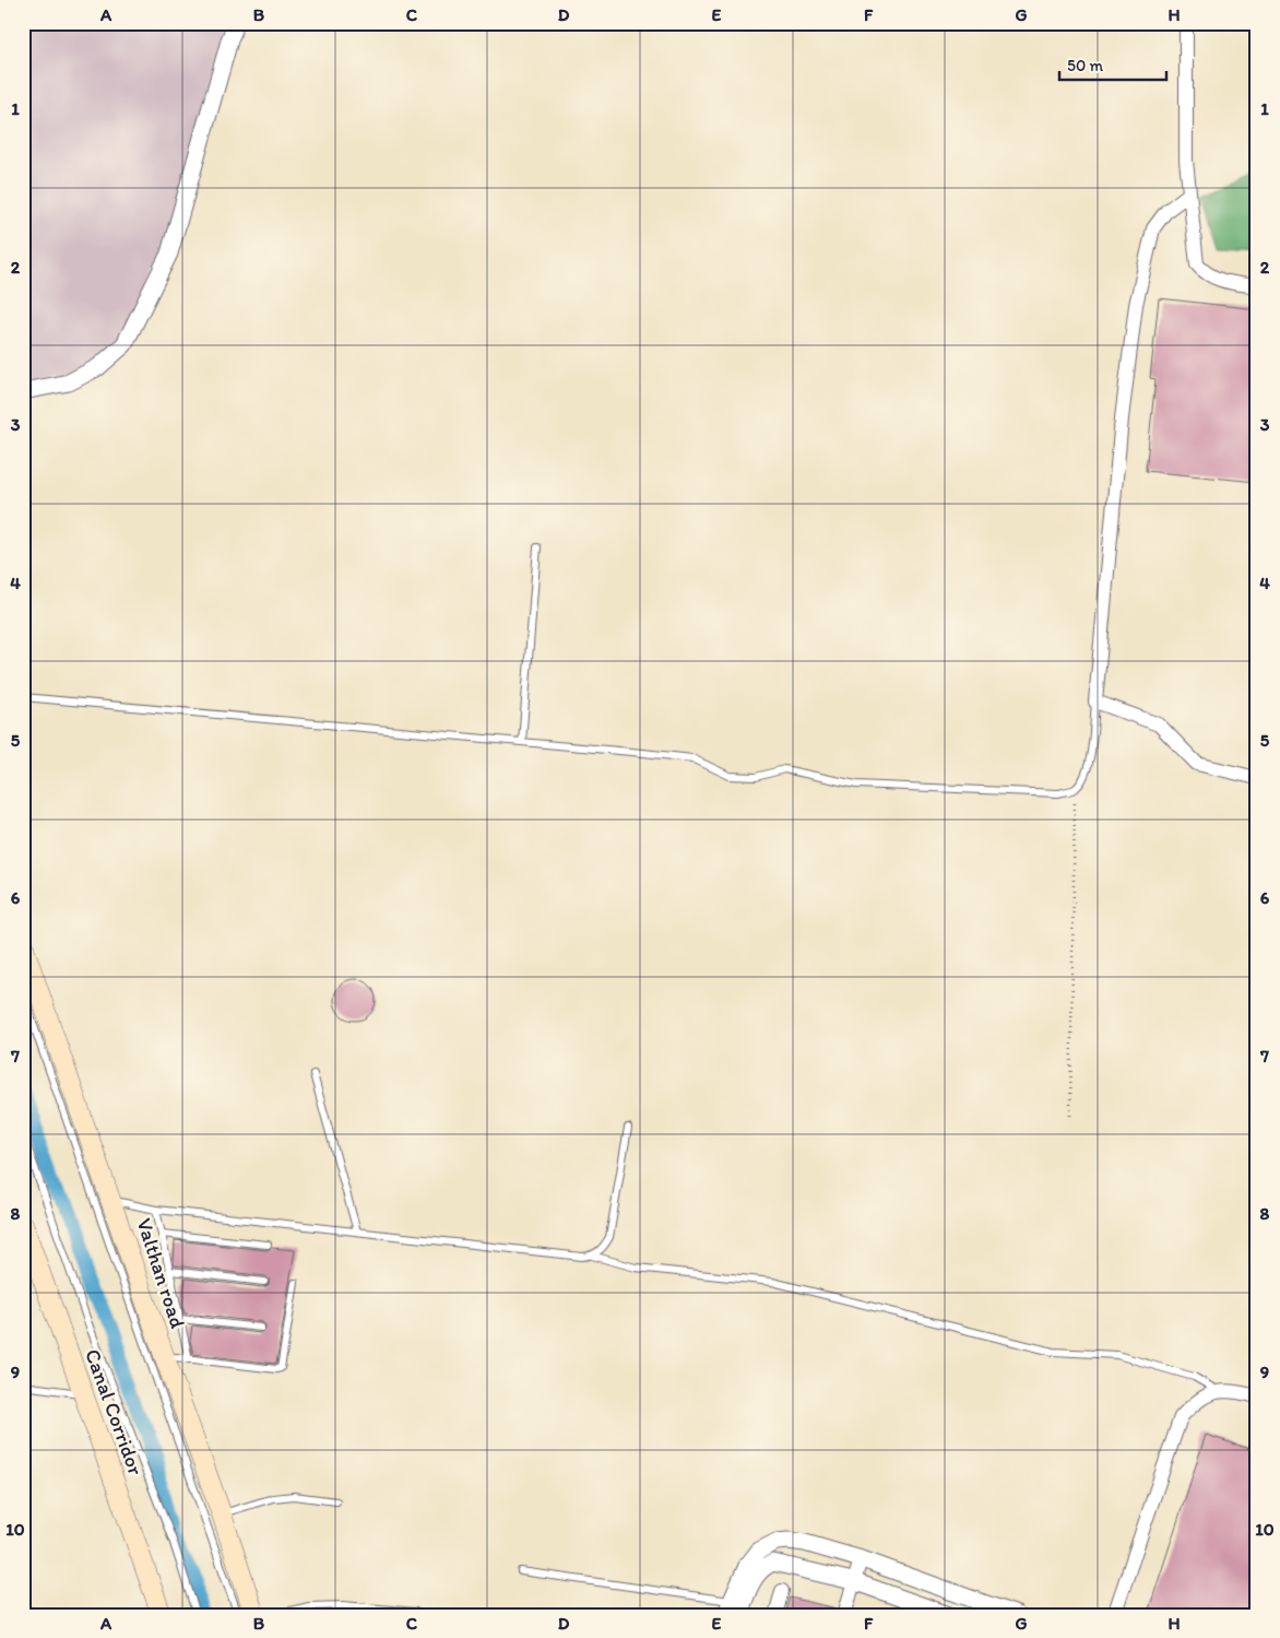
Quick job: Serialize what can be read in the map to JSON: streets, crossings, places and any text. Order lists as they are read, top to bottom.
{
  "streets": {
    "main road": ["Valthan road", "Canal Corridor"]
  },
  "scale_bar": "50 m",
  "grid": {
    "columns": [
      "A",
      "B",
      "C",
      "D",
      "E",
      "F",
      "G",
      "H"
    ],
    "rows": [
      "1",
      "2",
      "3",
      "4",
      "5",
      "6",
      "7",
      "8",
      "9",
      "10"
    ]
  }
}
